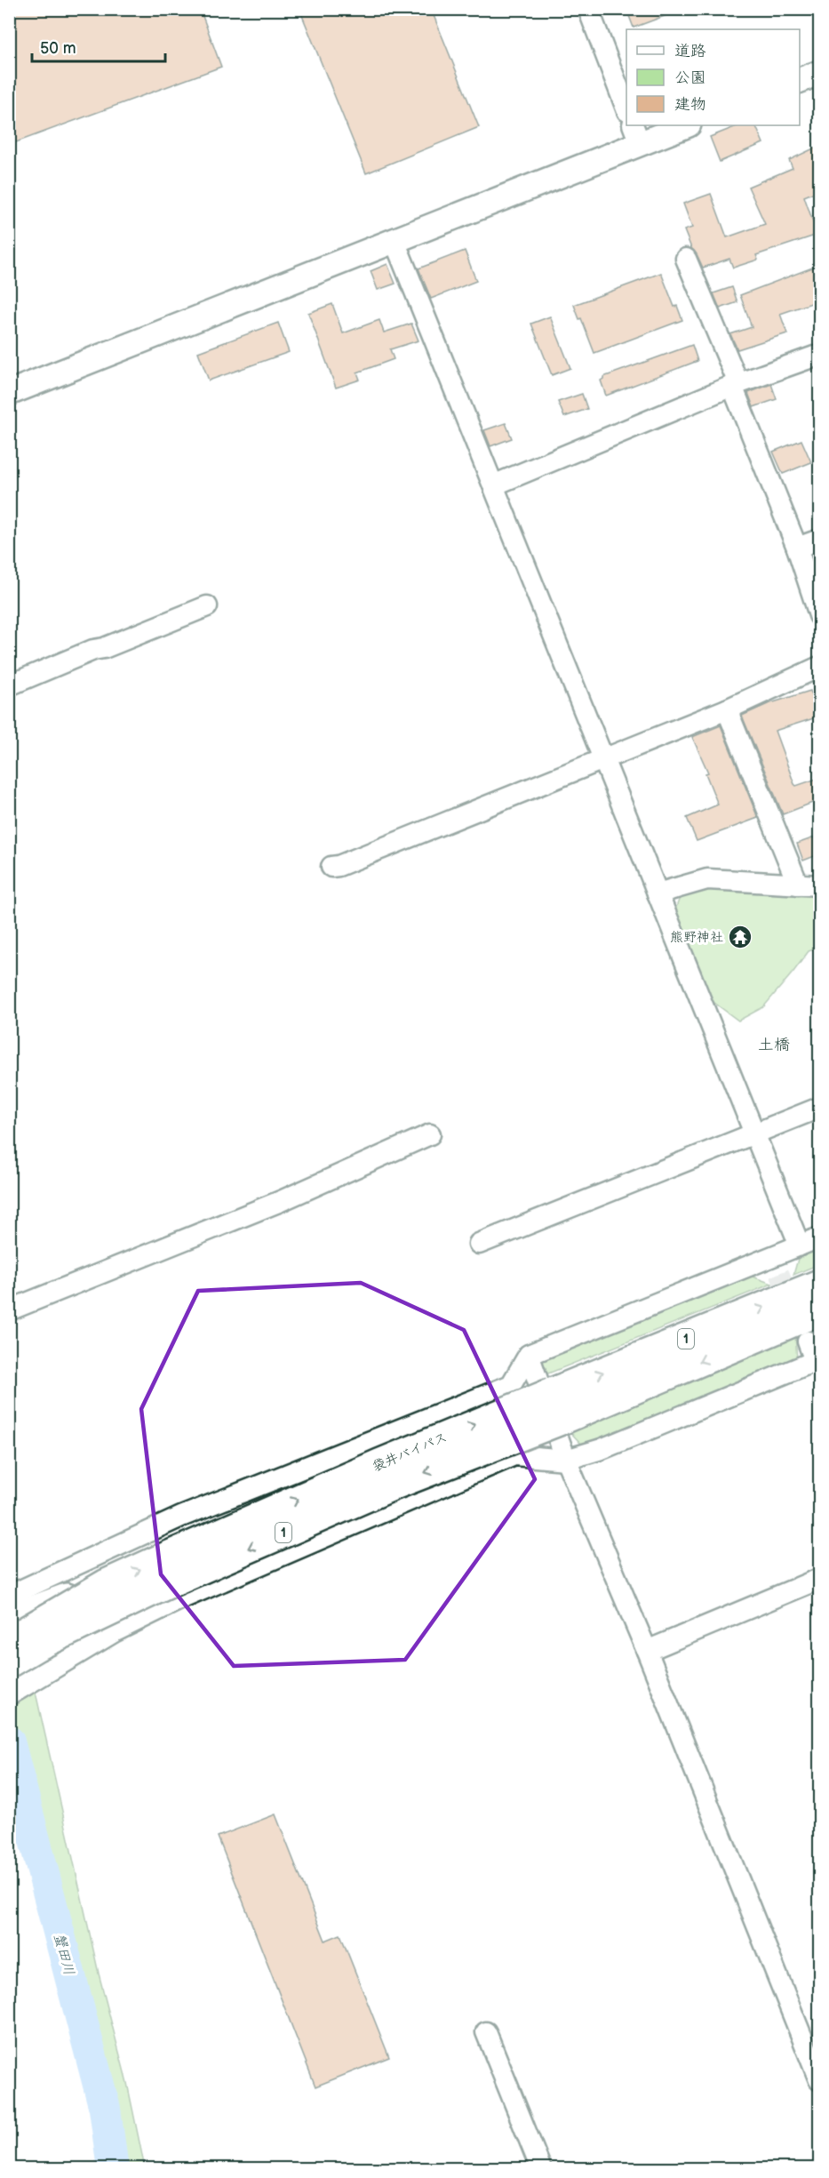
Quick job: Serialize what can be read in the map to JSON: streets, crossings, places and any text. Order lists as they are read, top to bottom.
{
  "streets": {
    "highway": ["1", "袋井バイパス"]
  },
  "districts": ["土橋"],
  "water": ["蟹田川"],
  "places": {
    "temple": ["熊野神社"]
  },
  "legend": ["道路", "公園", "建物"],
  "scale_bar": "50 m"
}
